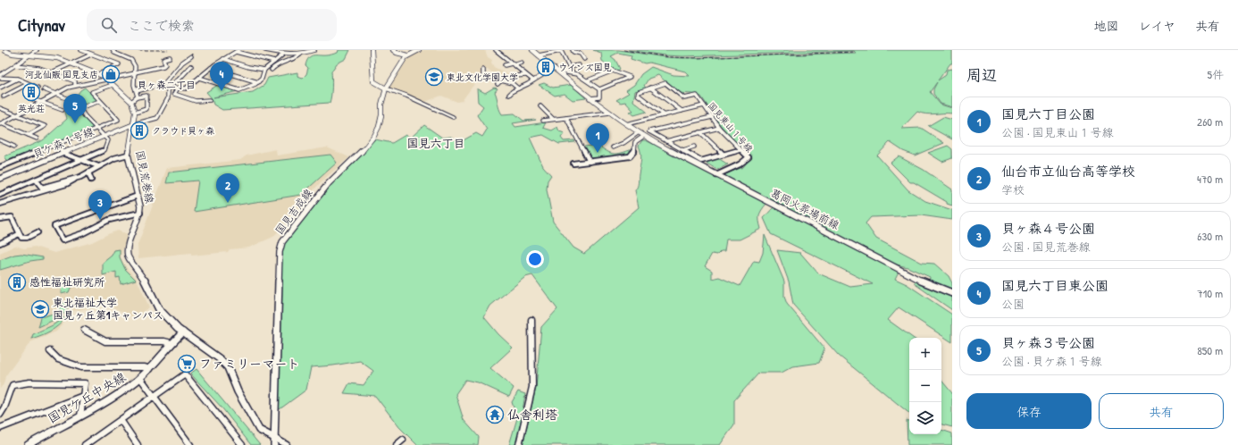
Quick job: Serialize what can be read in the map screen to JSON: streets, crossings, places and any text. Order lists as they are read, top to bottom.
{
  "streets": {
    "street": [
      "国見東山１号線",
      "貝ケ森１号線",
      "国見荒巻線",
      "葛岡火葬場前線",
      "国見吉成線",
      "国見ケ丘中央線"
    ]
  },
  "crossings": [
    ["国見東山１号線", "葛岡火葬場前線"],
    ["貝ケ森１号線", "国見荒巻線"],
    ["国見荒巻線", "国見吉成線"],
    ["国見荒巻線", "国見ケ丘中央線"]
  ],
  "districts": ["貝ヶ森二丁目", "国見六丁目"],
  "places": {
    "building": [
      "ウインズ国見",
      "英光荘",
      "クラウド貝ヶ森",
      "感性福祉研究所"
    ],
    "shop": ["河北仙販 国見支店"],
    "school or university": ["東北文化学園大学", "東北福祉大学 国見ヶ丘第1キャンパス"],
    "supermarket": ["ファミリーマート"],
    "temple": ["仏舎利塔"]
  },
  "page": {
    "header": "Citynav",
    "search": "ここで検索",
    "nav": ["地図", "レイヤ", "共有"],
    "heading": ["周辺", "5件"],
    "pins": [
      "4",
      "5",
      "1",
      "2",
      "3"
    ],
    "list": [
      {
        "mark": "1",
        "name": "国見六丁目公園",
        "note": "公園 · 国見東山１号線",
        "value": "260 m"
      },
      {
        "mark": "2",
        "name": "仙台市立仙台高等学校",
        "note": "学校",
        "value": "470 m"
      },
      {
        "mark": "3",
        "name": "貝ヶ森４号公園",
        "note": "公園 · 国見荒巻線",
        "value": "630 m"
      },
      {
        "mark": "4",
        "name": "国見六丁目東公園",
        "note": "公園",
        "value": "710 m"
      },
      {
        "mark": "5",
        "name": "貝ヶ森３号公園",
        "note": "公園 · 貝ケ森１号線",
        "value": "850 m"
      }
    ],
    "map_buttons": ["+", "−"],
    "buttons": ["保存", "共有"]
  }
}
